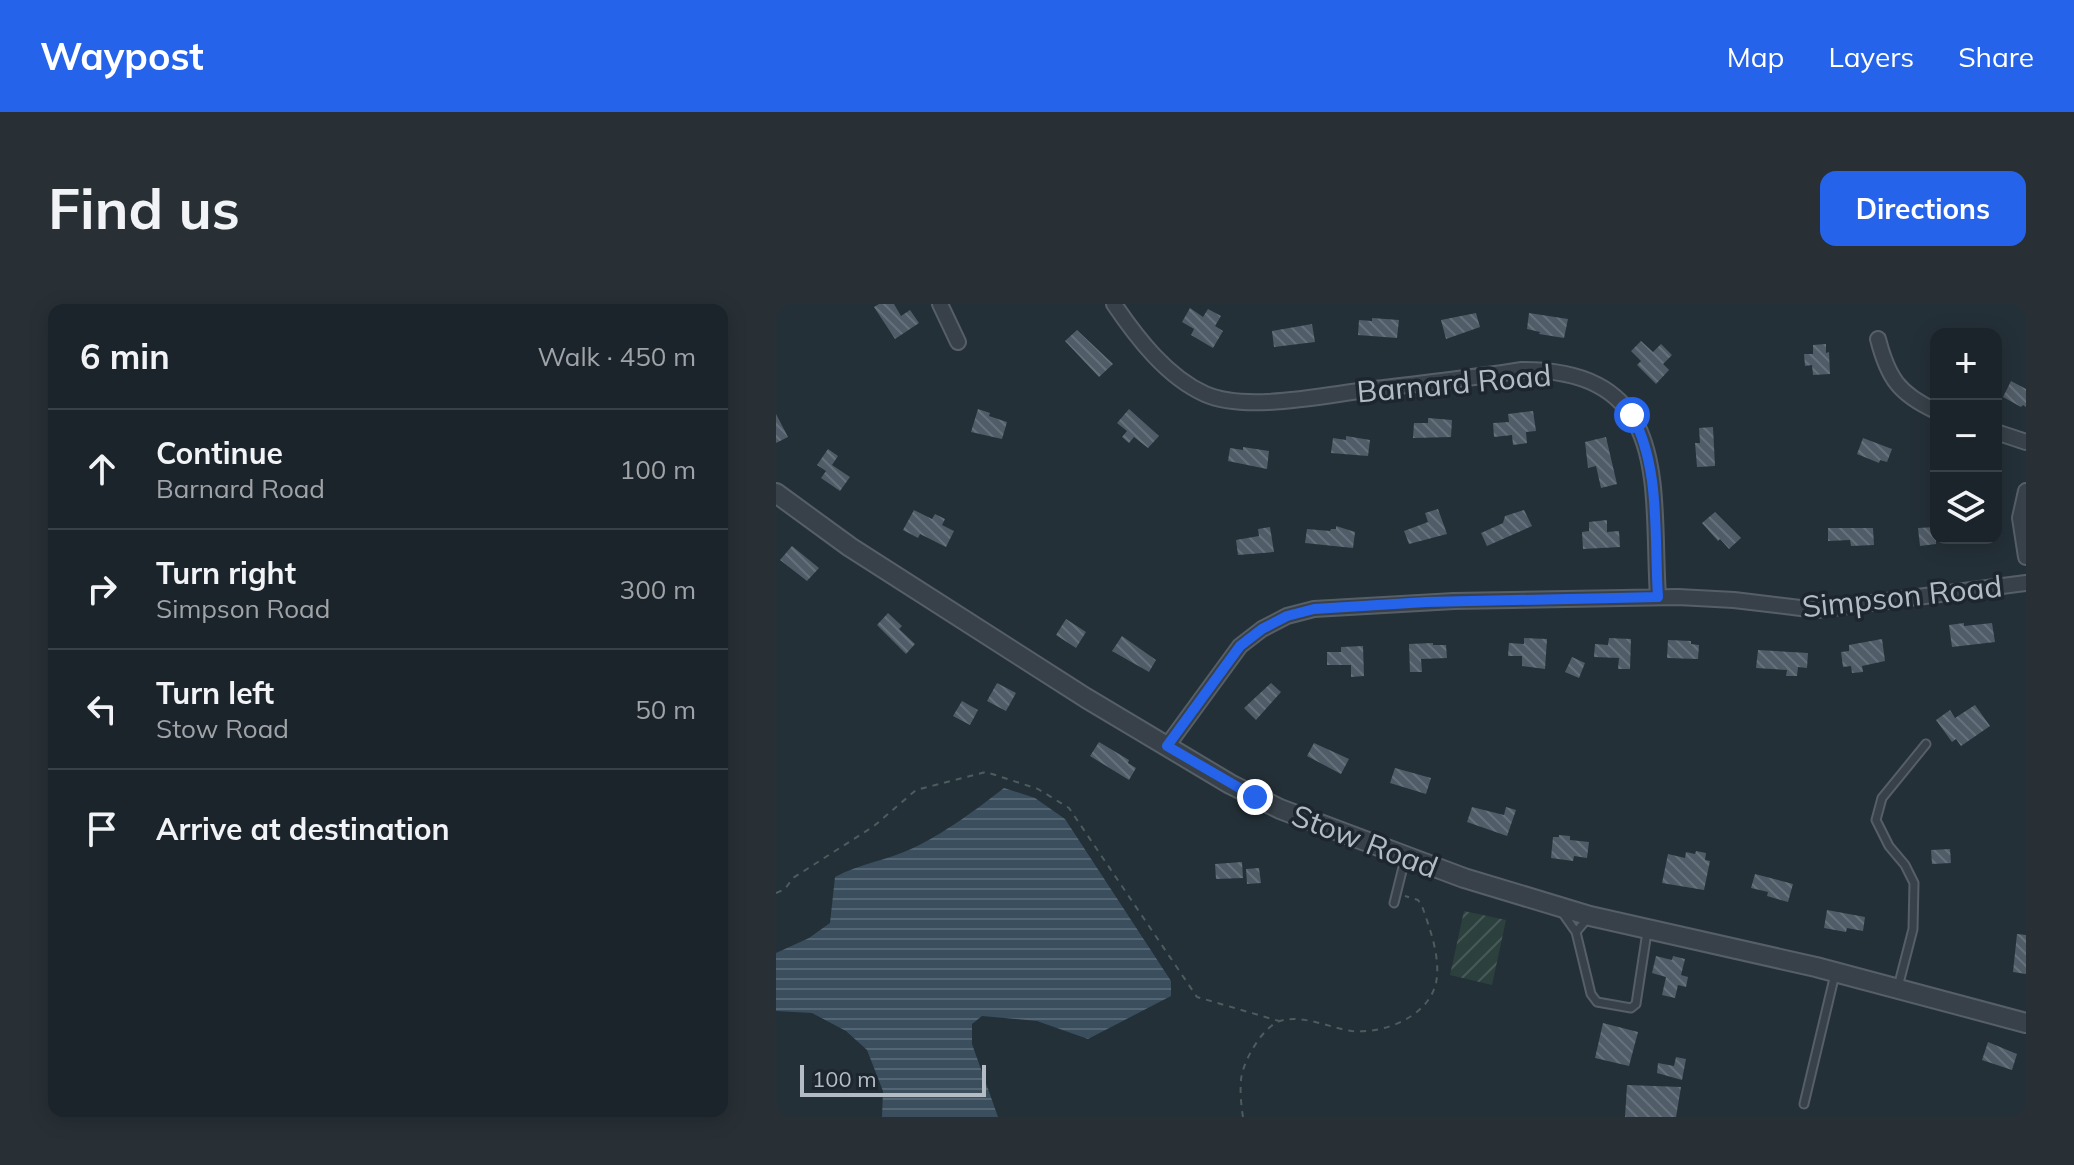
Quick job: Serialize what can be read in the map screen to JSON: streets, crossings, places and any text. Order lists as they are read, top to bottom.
{
  "streets": {
    "street": ["Barnard Road", "Simpson Road", "Stow Road"]
  },
  "crossings": [
    ["Barnard Road", "Simpson Road"],
    ["Simpson Road", "Stow Road"]
  ],
  "scale_bar": "100 m",
  "page": {
    "header": "Waypost",
    "nav": ["Map", "Layers", "Share"],
    "buttons": "Directions",
    "title": "Find us",
    "heading": ["6 min", "Walk · 450 m"],
    "map_buttons": ["+", "−"],
    "list": [
      ["Continue", "Barnard Road", "100 m"],
      ["Turn right", "Simpson Road", "300 m"],
      ["Turn left", "Stow Road", "50 m"],
      "Arrive at destination"
    ],
    "scale": "100 m"
  }
}
